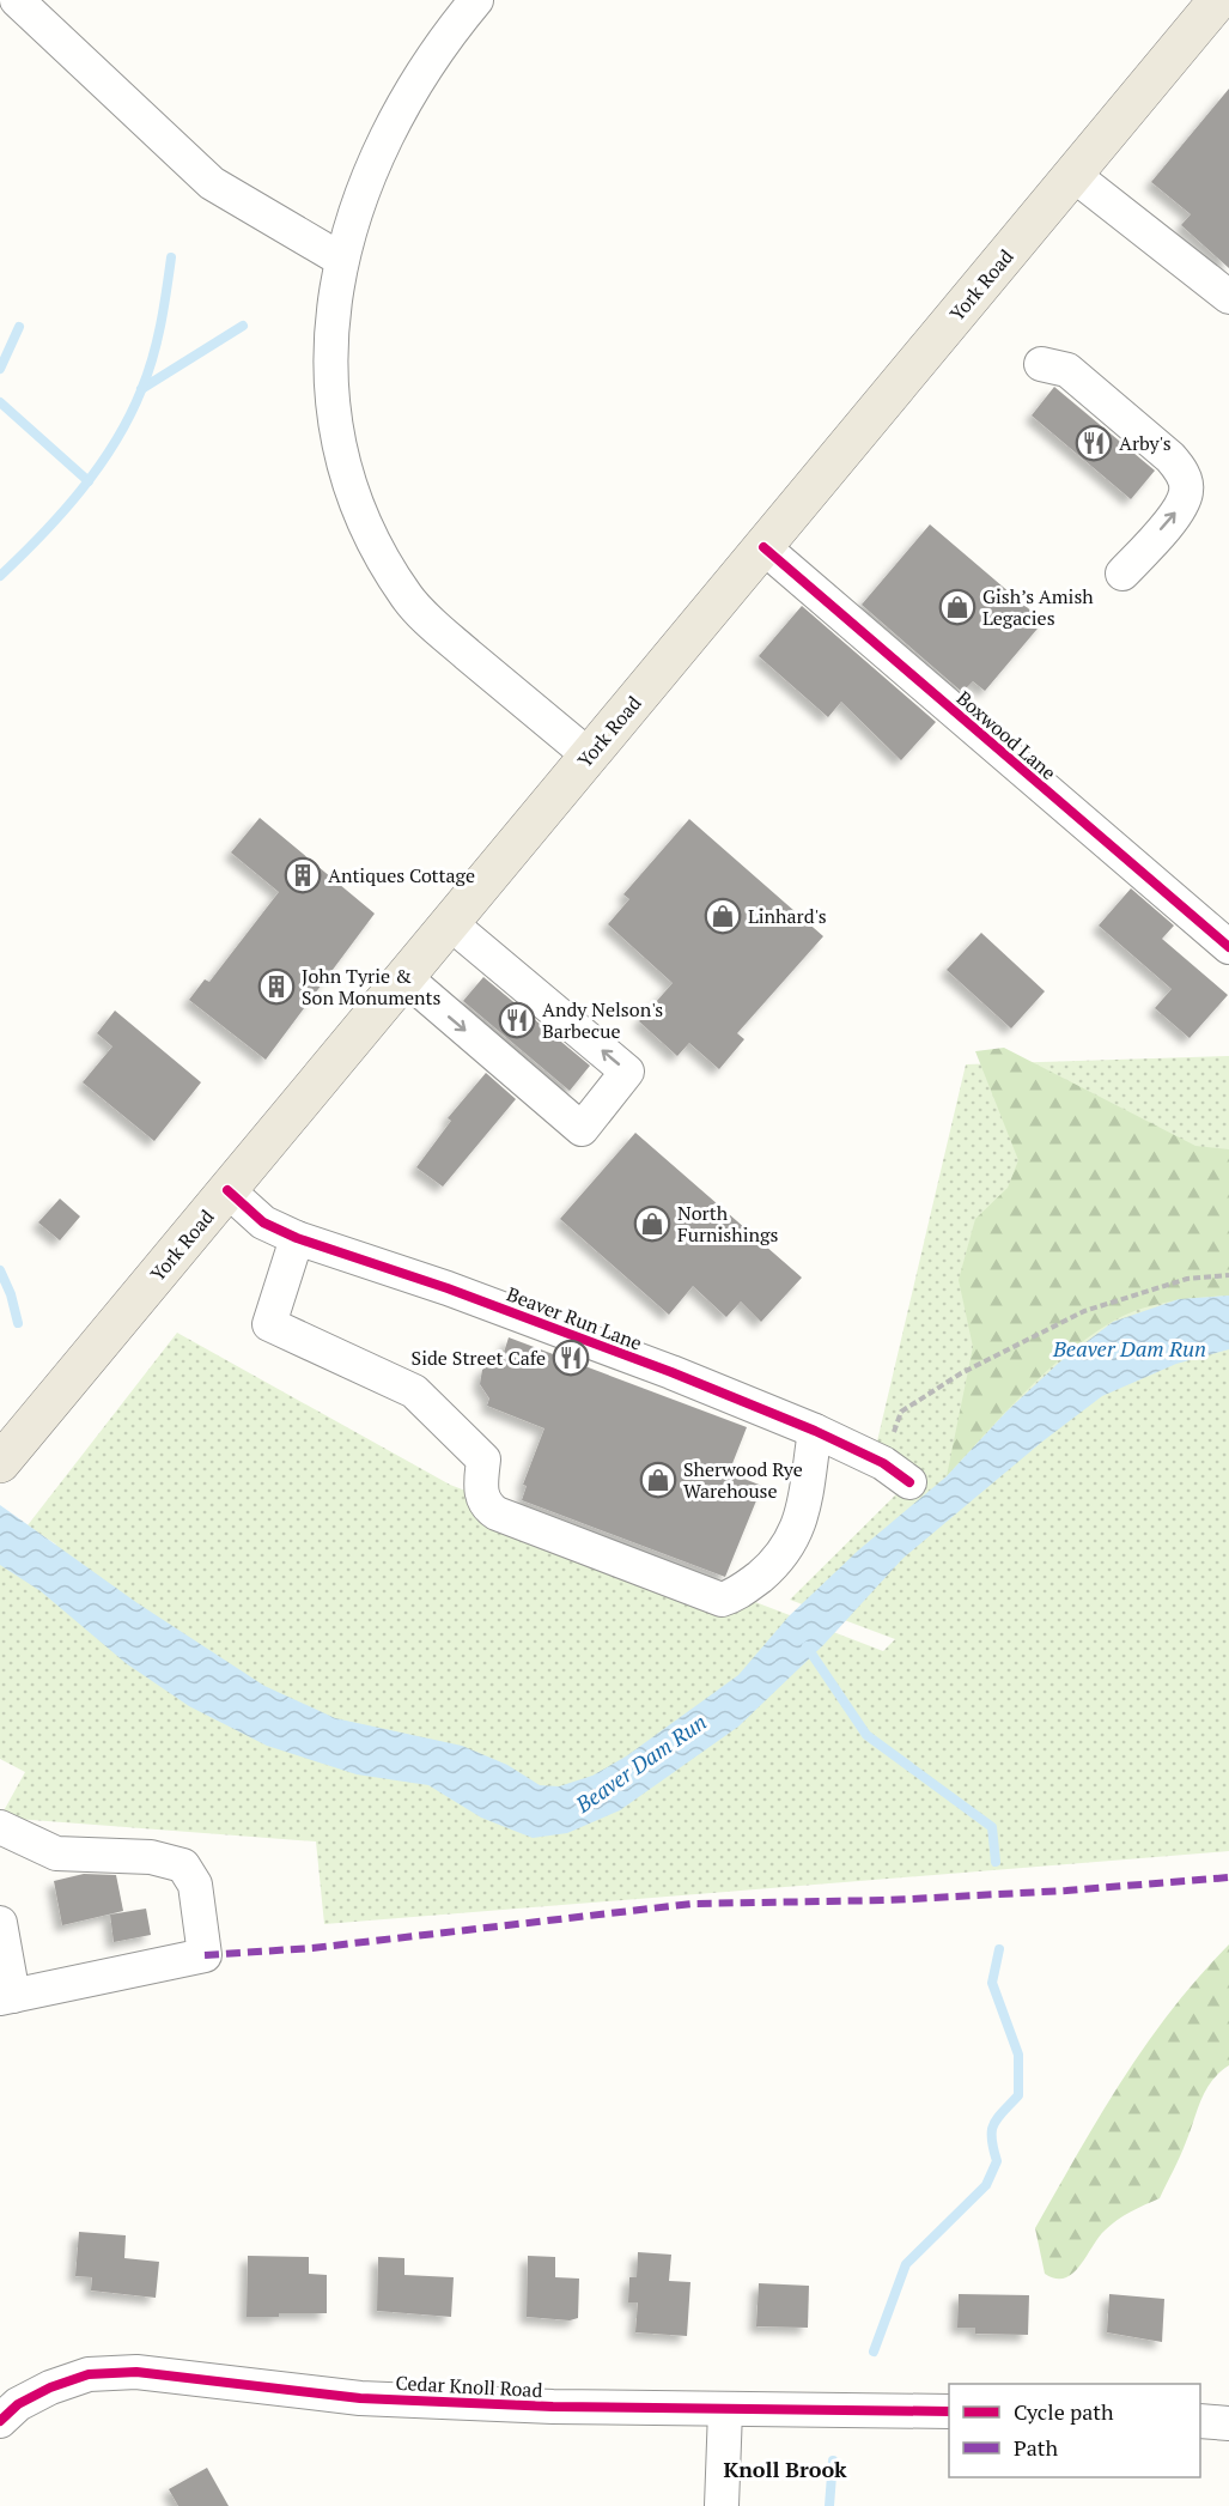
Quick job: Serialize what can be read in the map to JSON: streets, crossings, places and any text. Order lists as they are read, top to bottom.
{
  "streets": {
    "main road": ["York Road"],
    "street": ["Boxwood Lane", "Beaver Run Lane", "Cedar Knoll Road"]
  },
  "crossings": [
    ["York Road", "Boxwood Lane"],
    ["York Road", "Beaver Run Lane"]
  ],
  "districts": ["Knoll Brook"],
  "water": ["Beaver Dam Run"],
  "places": {
    "restaurant": ["Arby's", "Andy Nelson's Barbecue", "Side Street Cafe"],
    "shop": [
      "Gish’s Amish Legacies",
      "Linhard's",
      "North Furnishings",
      "Sherwood Rye Warehouse"
    ],
    "building": ["Antiques Cottage", "John Tyrie & Son Monuments"]
  },
  "legend": ["Cycle path", "Path"]
}
